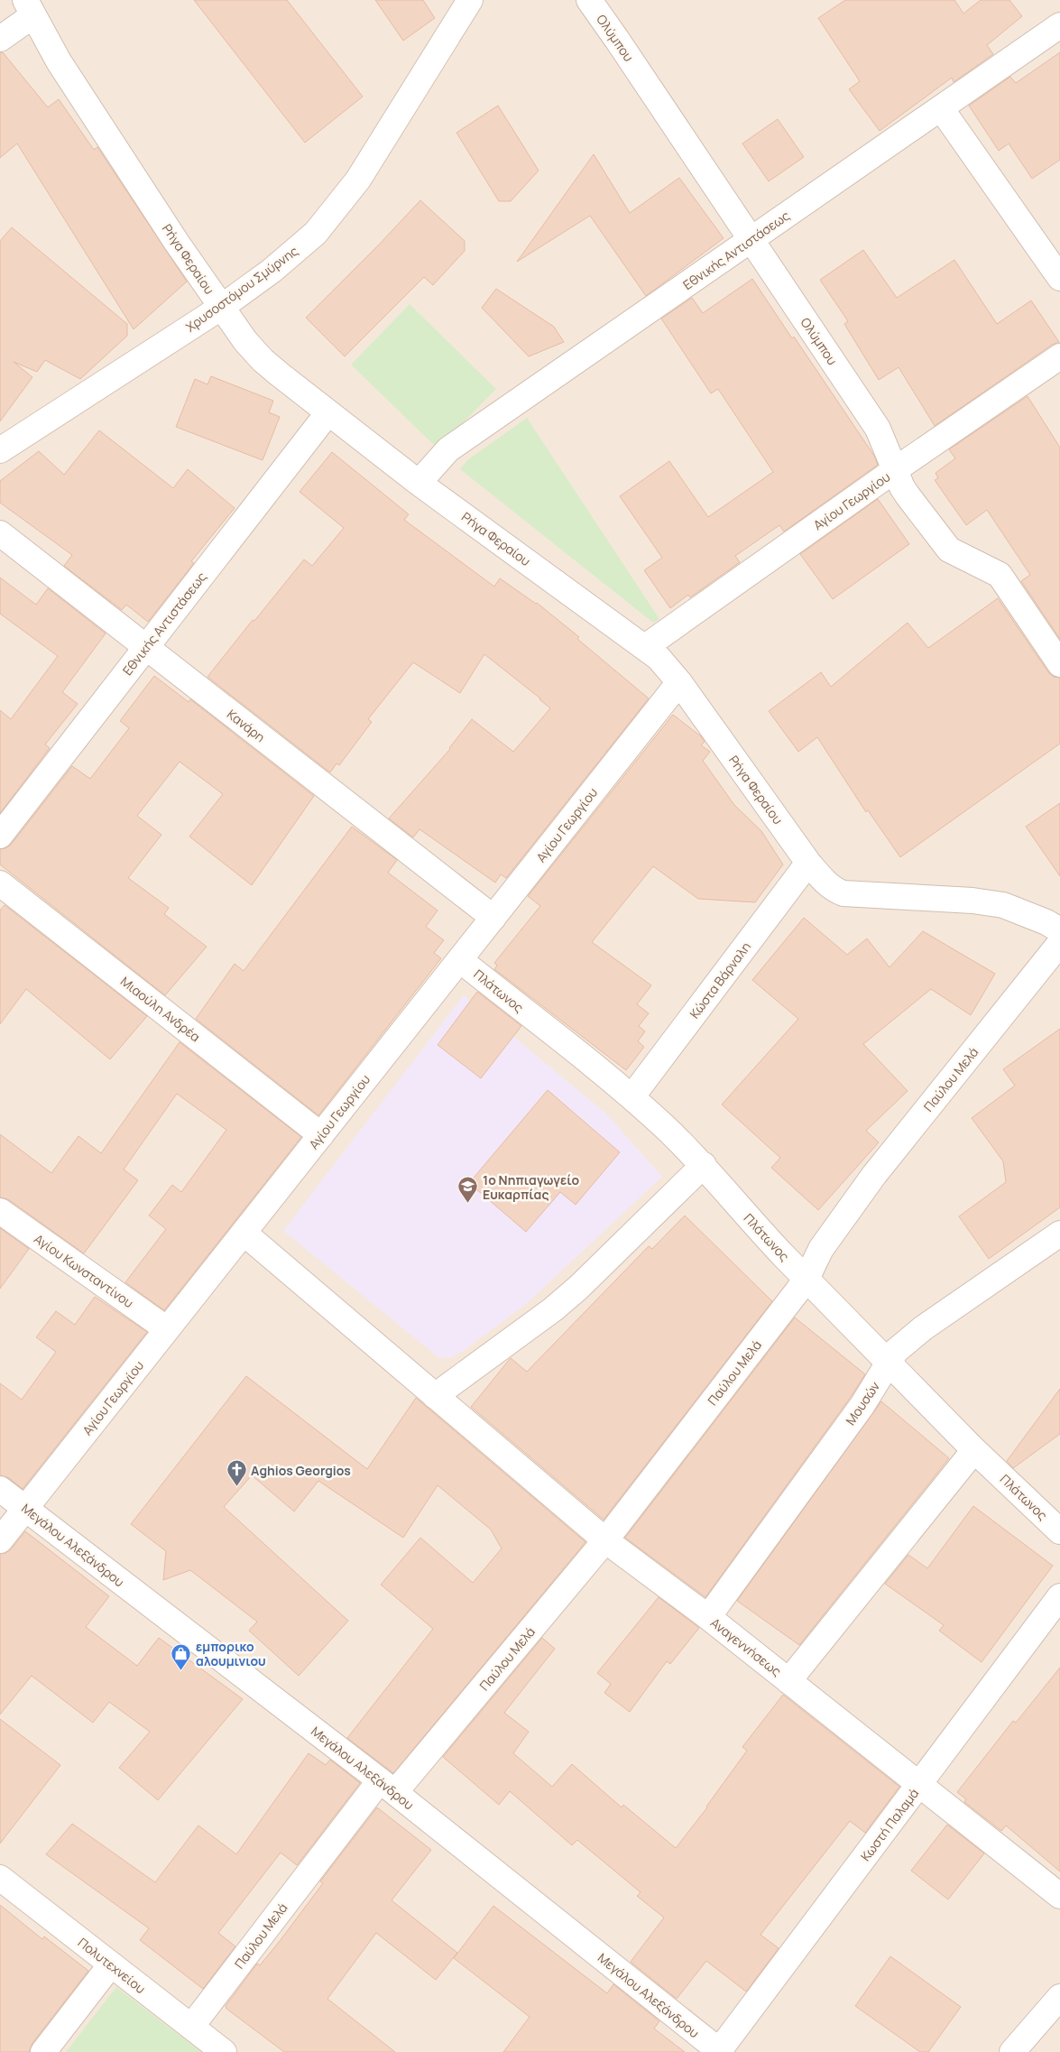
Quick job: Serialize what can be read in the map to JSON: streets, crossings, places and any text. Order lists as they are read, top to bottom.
{
  "streets": {
    "street": [
      "Ολύμπου",
      "Εθνικής Αντιστάσεως",
      "Ρήγα Φεραίου",
      "Χρυσοστόμου Σμύρνης",
      "Αγίου Γεωργίου",
      "Κανάρη",
      "Κώστα Βάρναλη",
      "Πλάτωνος",
      "Μιαούλη Ανδρέα",
      "Παύλου Μελά",
      "Αγίου Κωνσταντίνου",
      "Μουσών",
      "Μεγάλου Αλεξάνδρου",
      "Αναγεννήσεως",
      "Κωστή Παλαμά",
      "Πολυτεχνείου"
    ]
  },
  "crossings": [
    ["Ολύμπου", "Εθνικής Αντιστάσεως"],
    ["Ολύμπου", "Αγίου Γεωργίου"],
    ["Εθνικής Αντιστάσεως", "Ρήγα Φεραίου"],
    ["Εθνικής Αντιστάσεως", "Κανάρη"],
    ["Ρήγα Φεραίου", "Χρυσοστόμου Σμύρνης"],
    ["Ρήγα Φεραίου", "Αγίου Γεωργίου"],
    ["Ρήγα Φεραίου", "Κώστα Βάρναλη"],
    ["Αγίου Γεωργίου", "Κανάρη"],
    ["Αγίου Γεωργίου", "Πλάτωνος"],
    ["Αγίου Γεωργίου", "Μιαούλη Ανδρέα"],
    ["Αγίου Γεωργίου", "Αγίου Κωνσταντίνου"],
    ["Αγίου Γεωργίου", "Μεγάλου Αλεξάνδρου"],
    ["Αγίου Γεωργίου", "Αναγεννήσεως"],
    ["Κώστα Βάρναλη", "Πλάτωνος"],
    ["Πλάτωνος", "Παύλου Μελά"],
    ["Πλάτωνος", "Μουσών"],
    ["Παύλου Μελά", "Μεγάλου Αλεξάνδρου"],
    ["Παύλου Μελά", "Αναγεννήσεως"],
    ["Παύλου Μελά", "Πολυτεχνείου"],
    ["Μουσών", "Αναγεννήσεως"],
    ["Μεγάλου Αλεξάνδρου", "Κωστή Παλαμά"],
    ["Αναγεννήσεως", "Κωστή Παλαμά"]
  ],
  "places": {
    "school or university": ["1ο Νηπιαγωγείο Ευκαρπίας"],
    "church": ["Aghios Georgios"],
    "shop": ["εμπορικο αλουμινιου"]
  }
}
